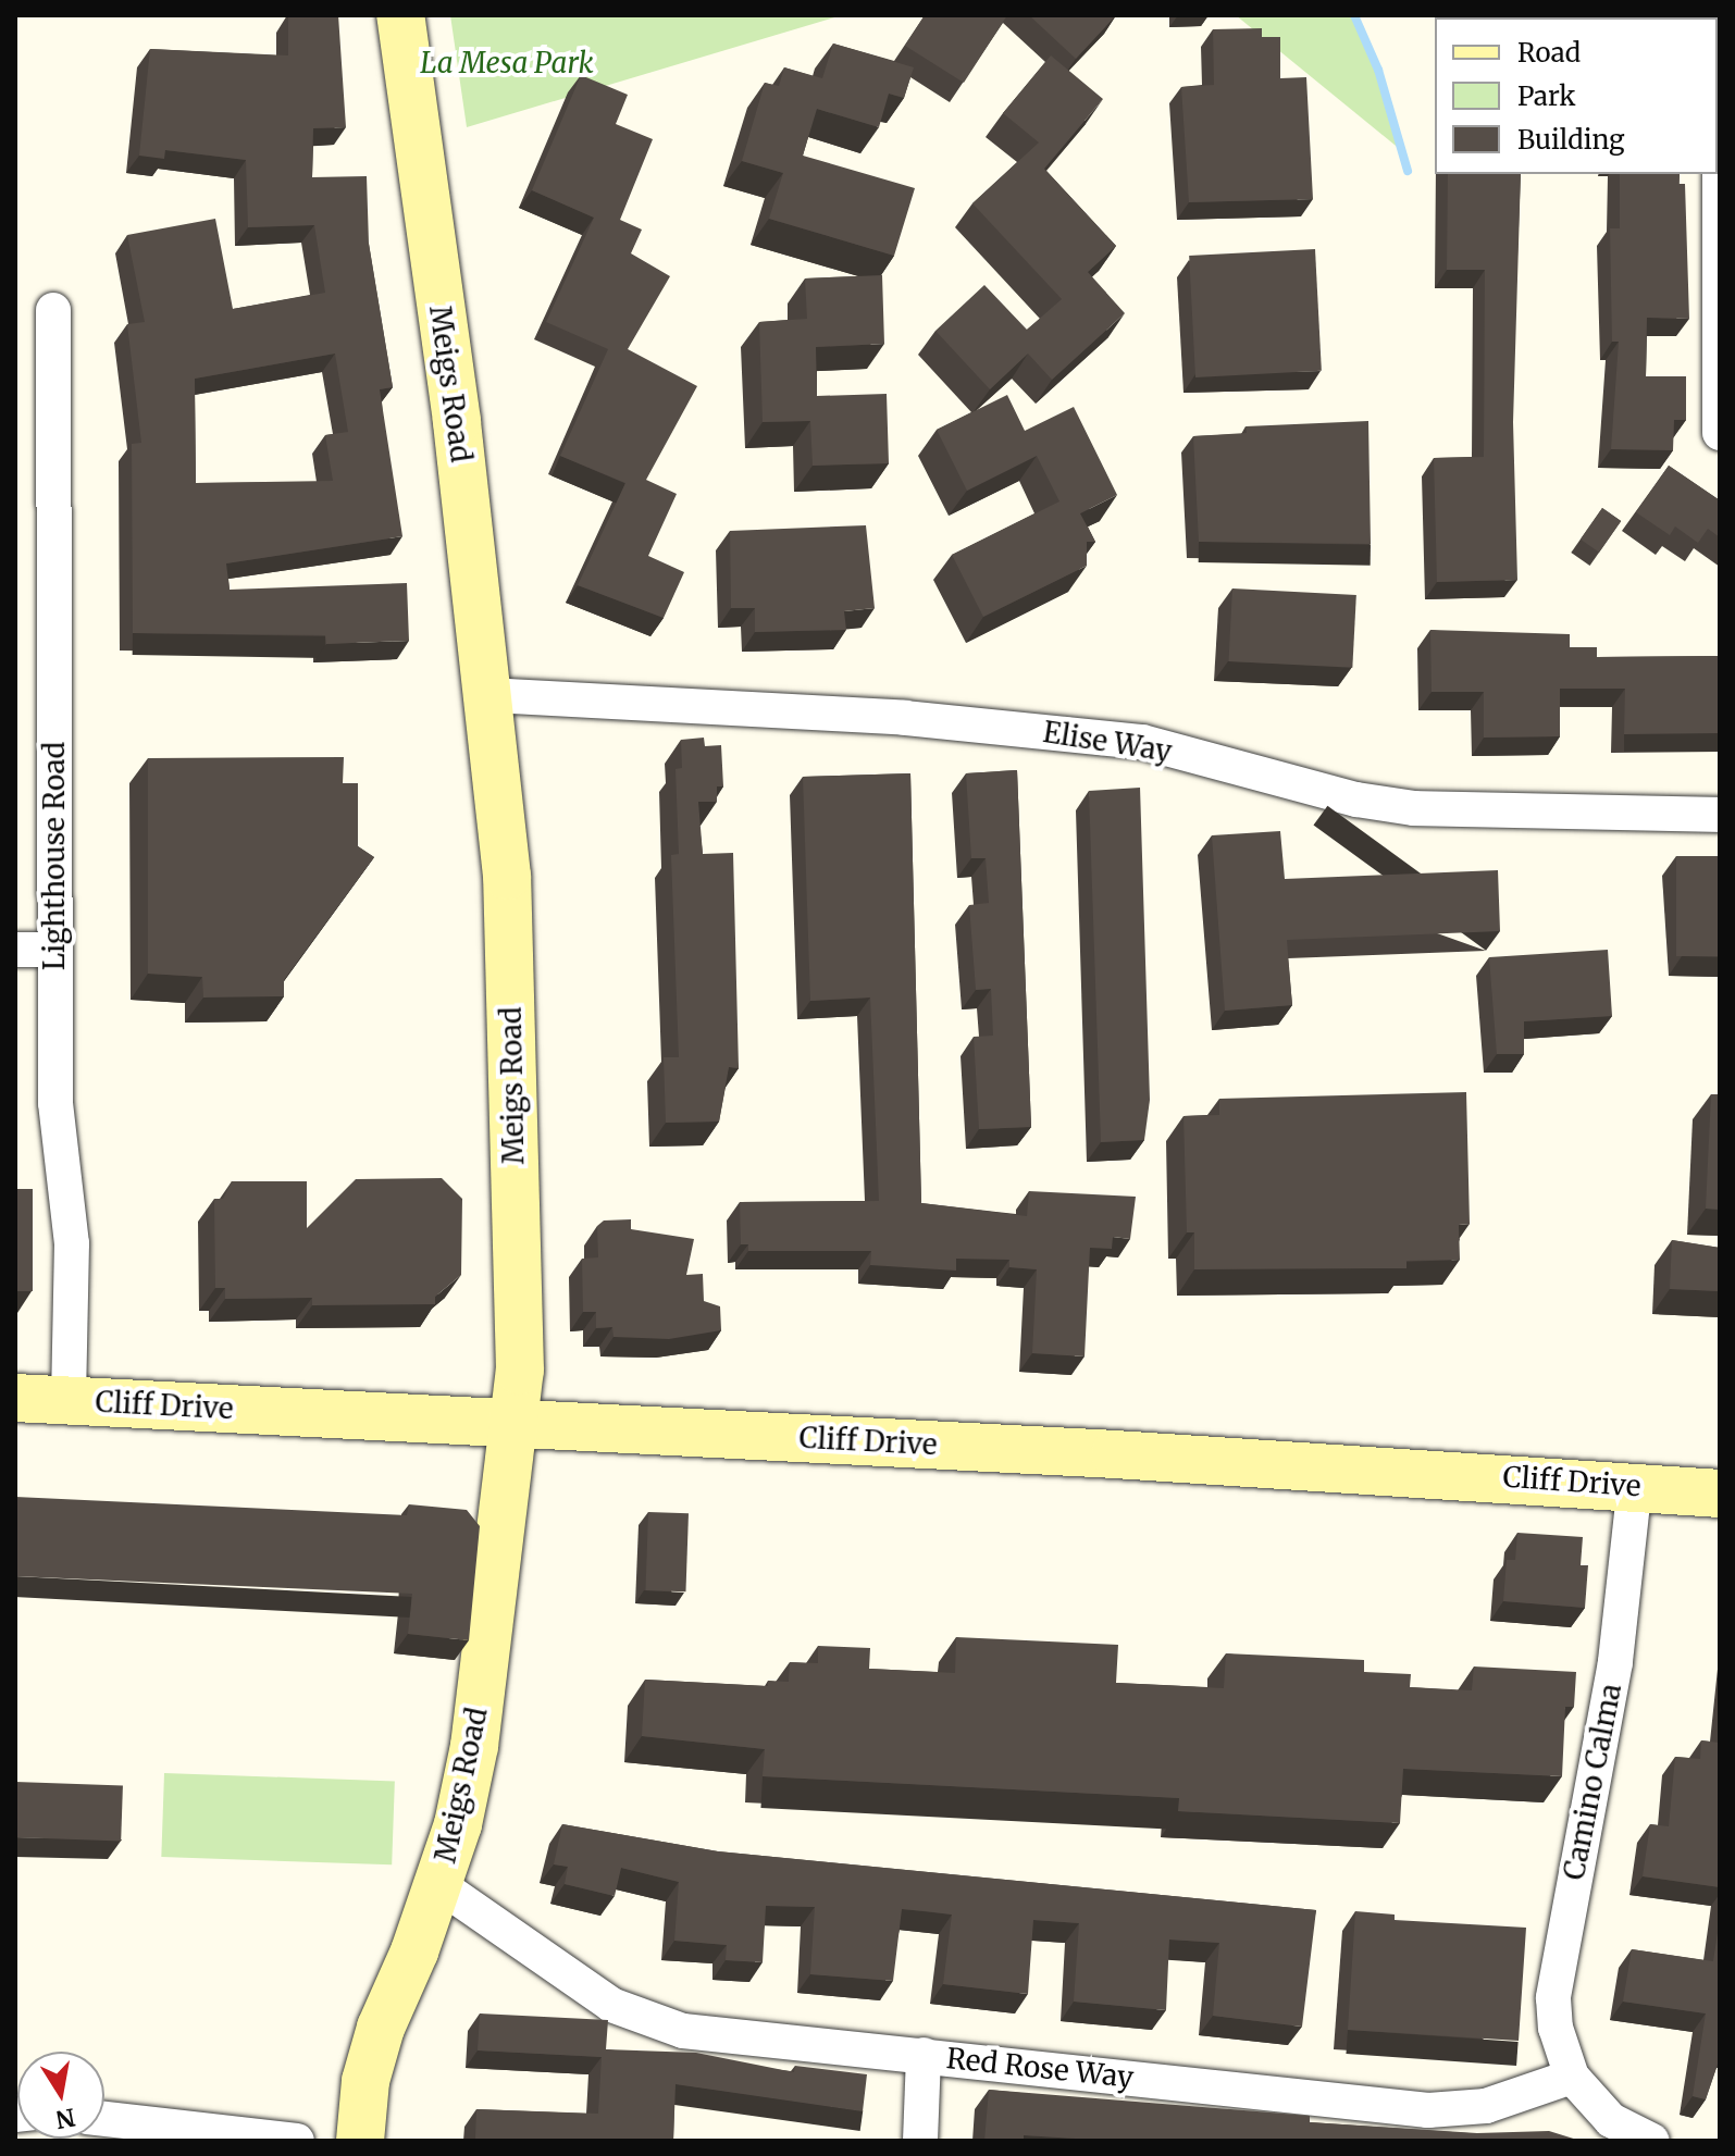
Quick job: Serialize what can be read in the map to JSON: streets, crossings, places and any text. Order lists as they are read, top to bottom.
{
  "streets": {
    "main road": ["Meigs Road", "Cliff Drive"],
    "street": [
      "Elise Way",
      "Lighthouse Road",
      "Camino Calma",
      "Red Rose Way"
    ]
  },
  "crossings": [
    ["Meigs Road", "Elise Way"],
    ["Meigs Road", "Cliff Drive"],
    ["Meigs Road", "Red Rose Way"],
    ["Lighthouse Road", "Cliff Drive"],
    ["Cliff Drive", "Camino Calma"],
    ["Camino Calma", "Red Rose Way"]
  ],
  "parks": ["La Mesa Park"],
  "legend": ["Road", "Park", "Building"],
  "north": "bottom"
}
